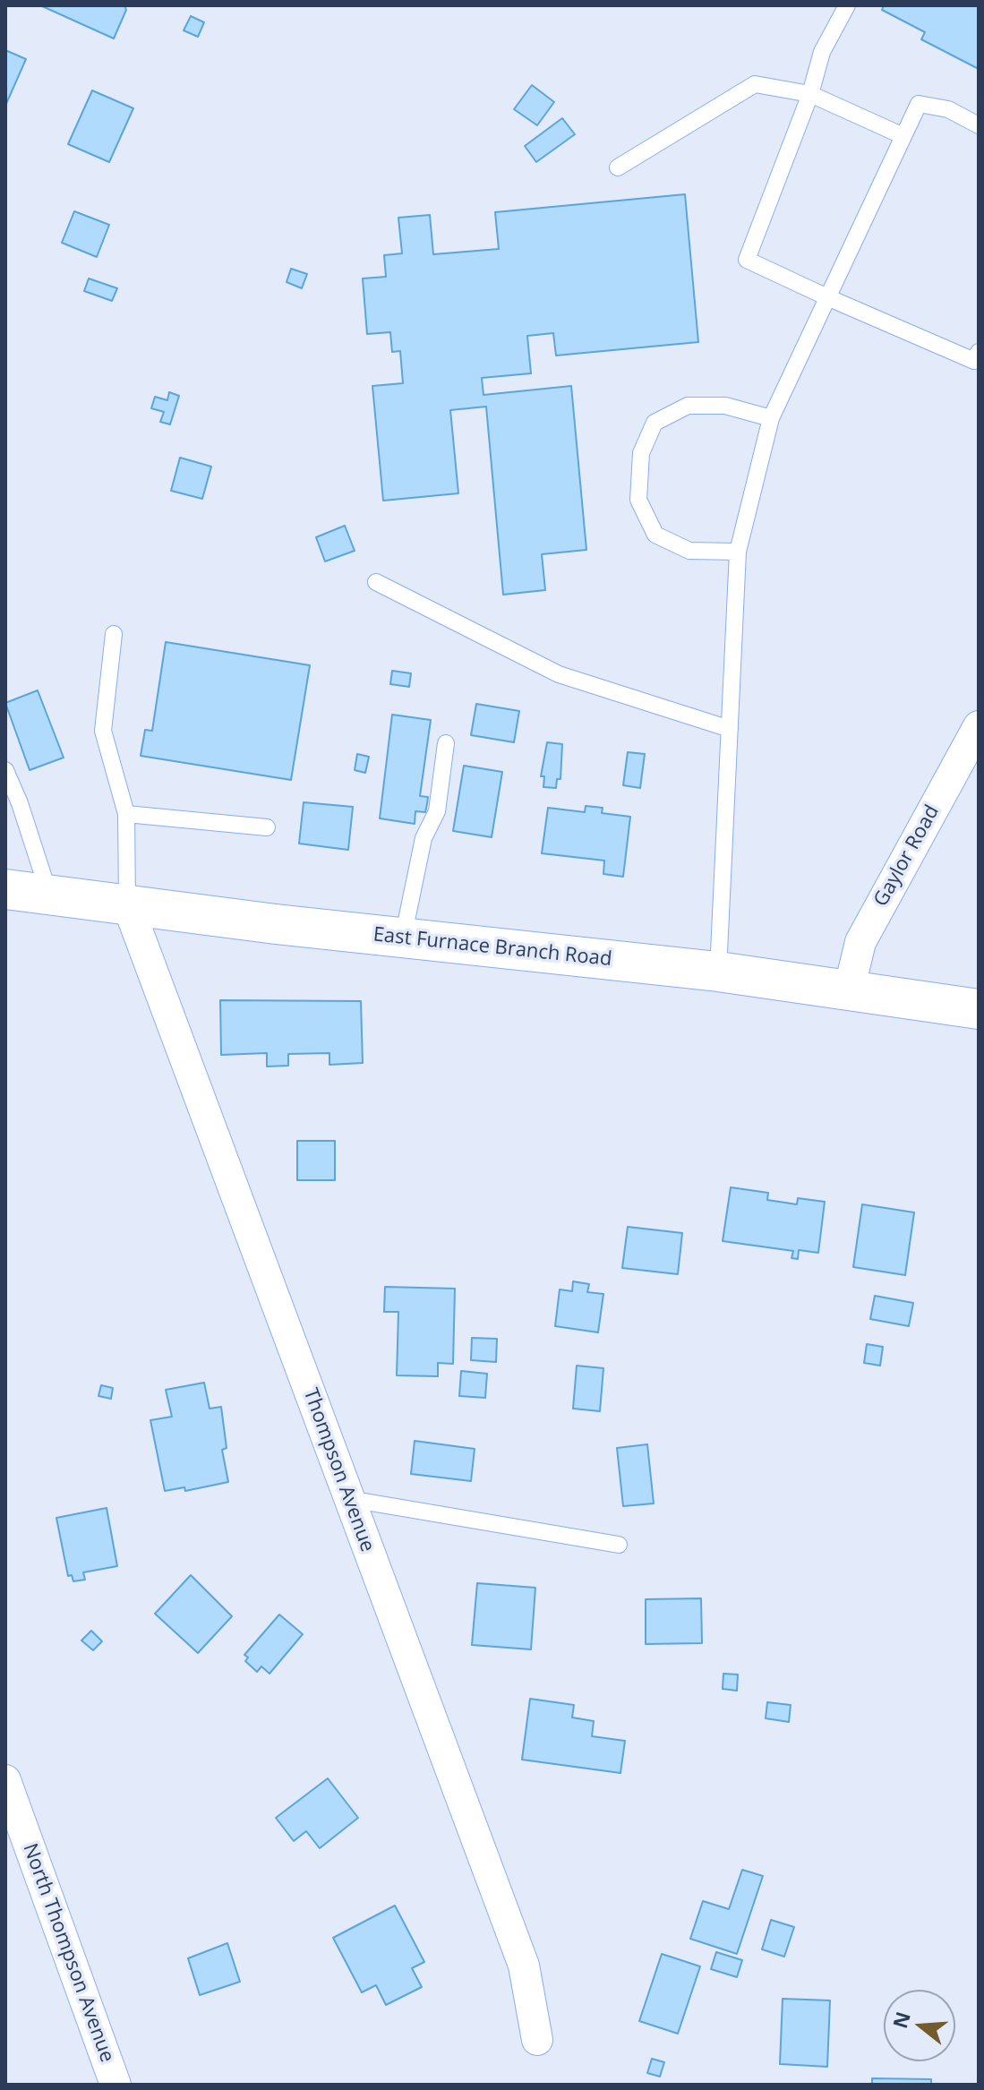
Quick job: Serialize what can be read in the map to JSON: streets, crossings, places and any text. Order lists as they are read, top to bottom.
{
  "streets": {
    "main road": ["East Furnace Branch Road"],
    "street": ["Gaylor Road", "Thompson Avenue", "North Thompson Avenue"]
  },
  "crossings": [
    ["Gaylor Road", "East Furnace Branch Road"],
    ["East Furnace Branch Road", "Thompson Avenue"]
  ],
  "north": "left"
}
